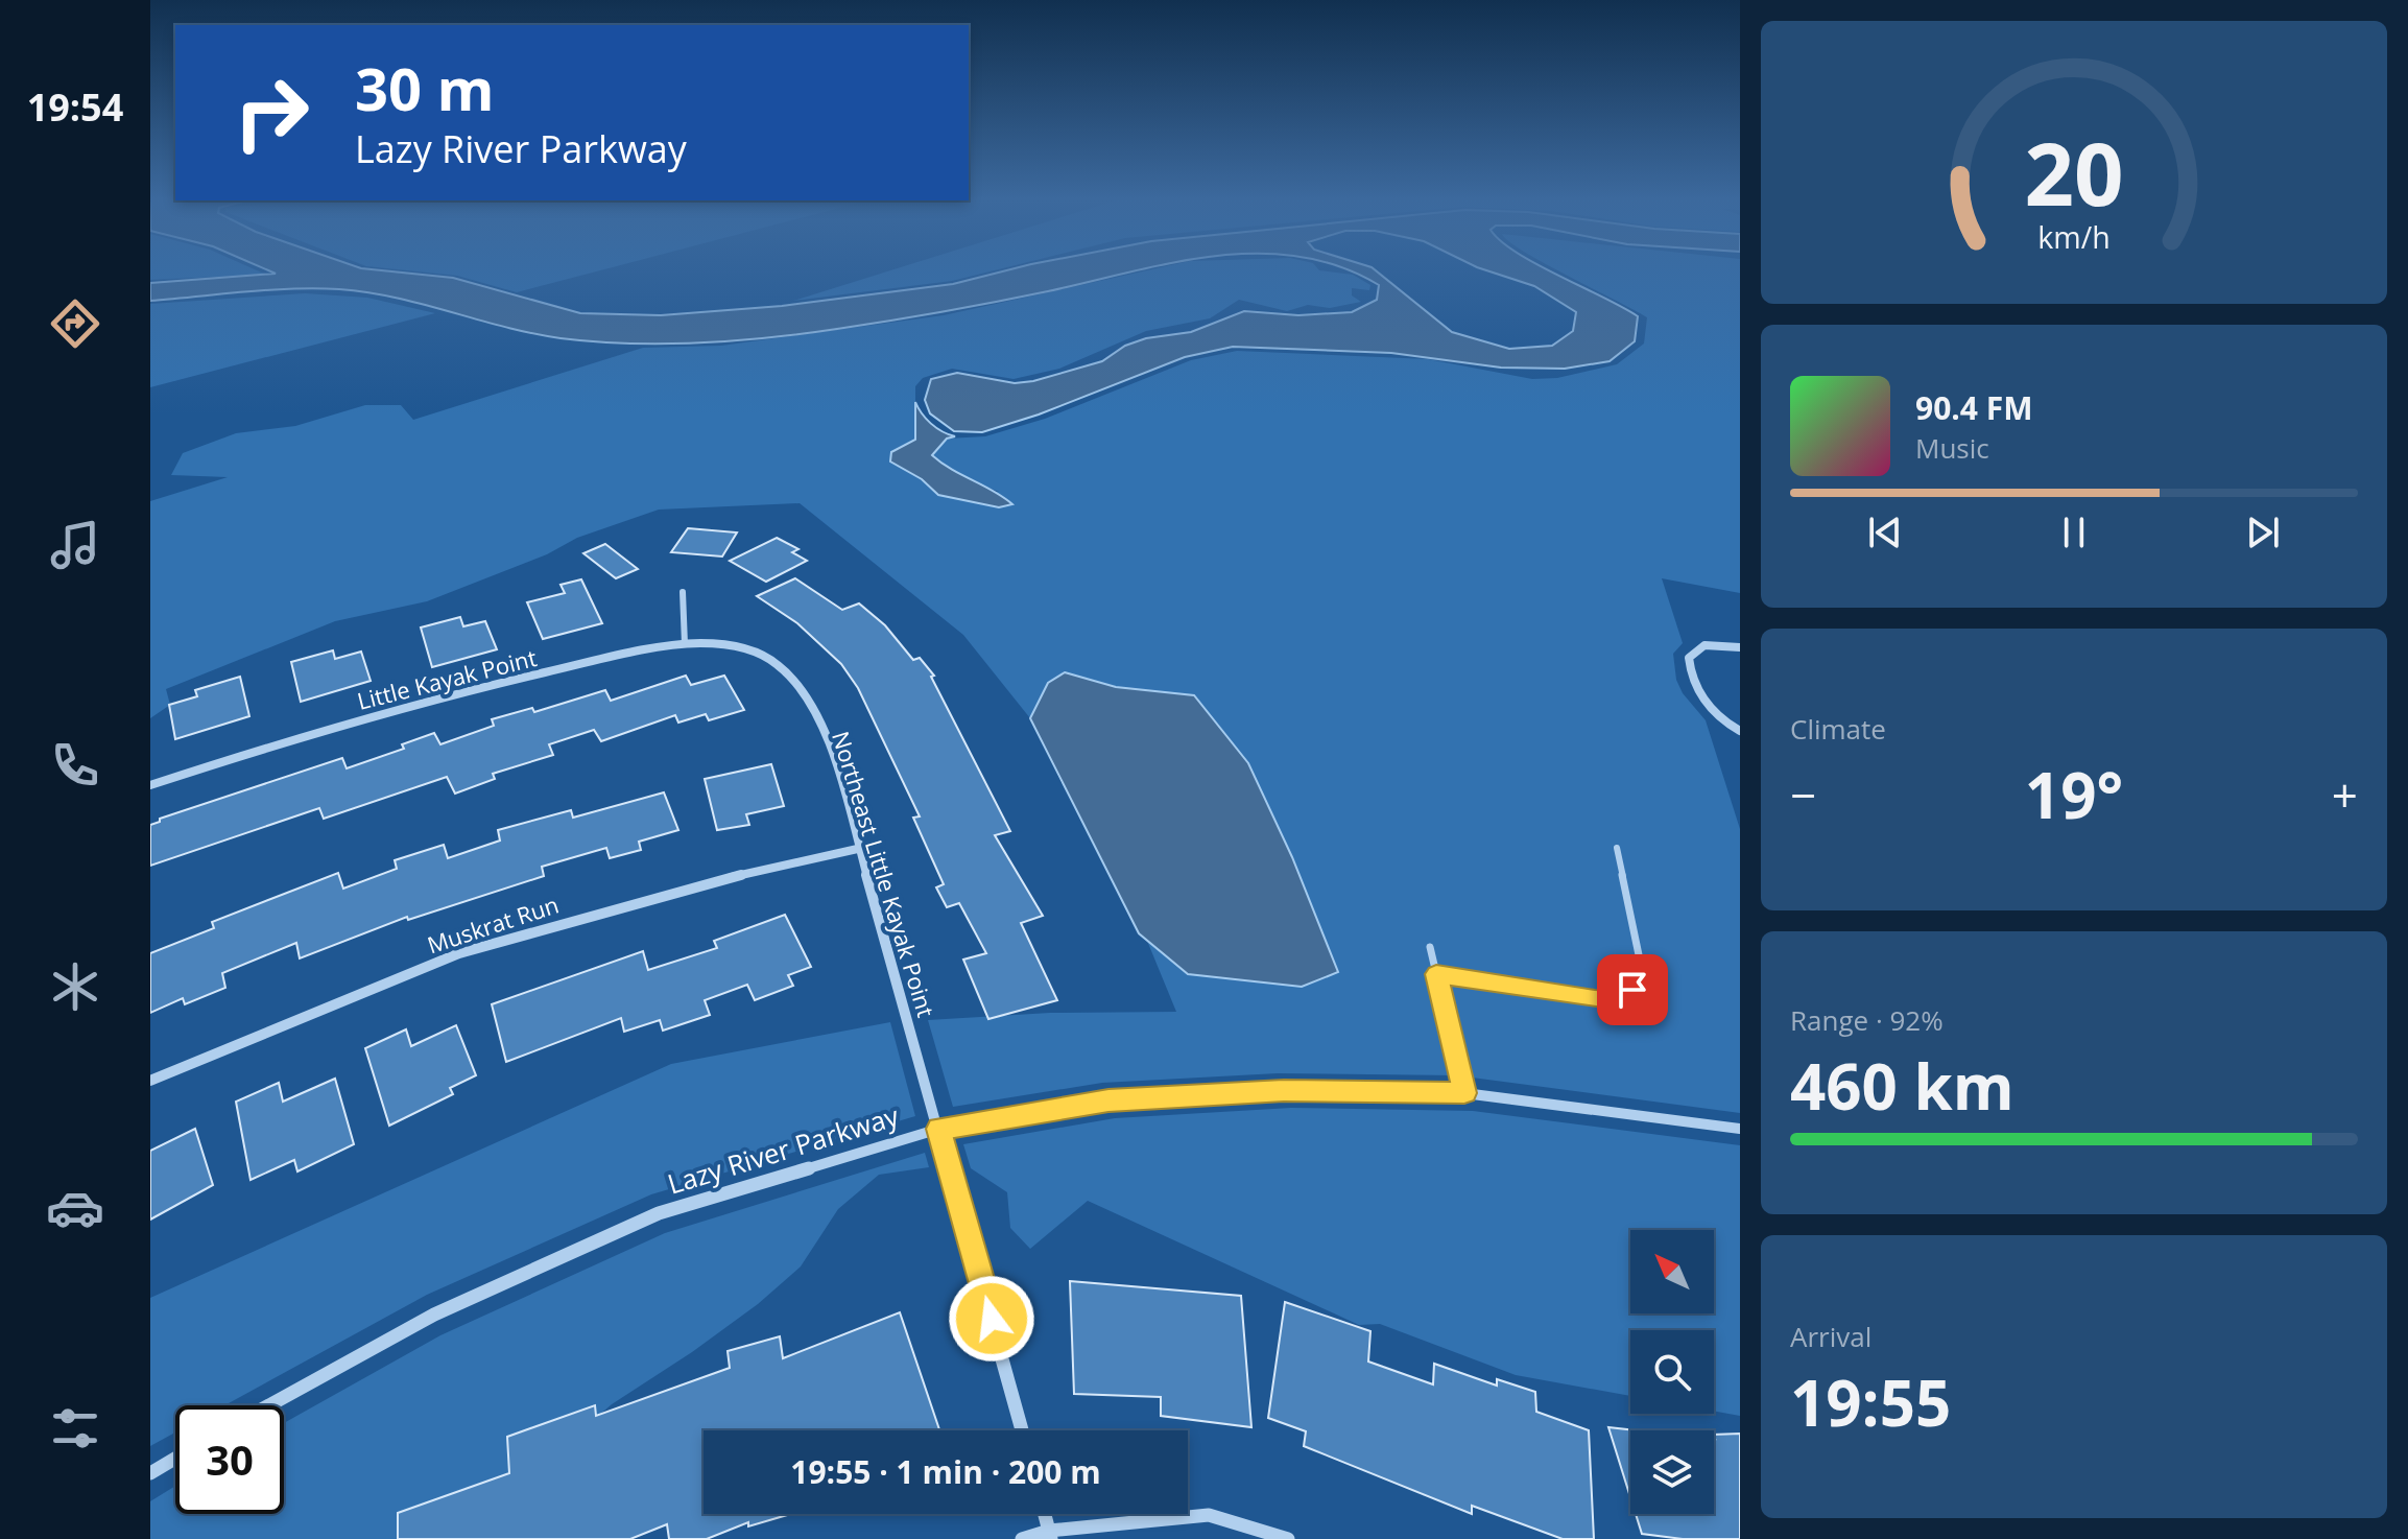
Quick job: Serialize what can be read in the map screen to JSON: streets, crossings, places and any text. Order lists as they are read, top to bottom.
{
  "streets": {
    "street": [
      "Little Kayak Point",
      "Northeast Little Kayak Point",
      "Muskrat Run",
      "Lazy River Parkway"
    ]
  },
  "crossings": [
    ["Little Kayak Point", "Northeast Little Kayak Point"],
    ["Northeast Little Kayak Point", "Muskrat Run"],
    ["Northeast Little Kayak Point", "Lazy River Parkway"]
  ],
  "north": "top left",
  "page": {
    "tabs": "19:54",
    "turn": ["30 m", "Lazy River Parkway"],
    "song": ["90.4 FM", "Music"],
    "tile": [
      "Climate",
      ["Range · 92%", "460 km"],
      ["Arrival", "19:55"]
    ],
    "heat": ["−", "19°", "+"],
    "limit": "30",
    "trip": "19:55 · 1 min · 200 m",
    "gauge": ["20", "km/h"]
  }
}
